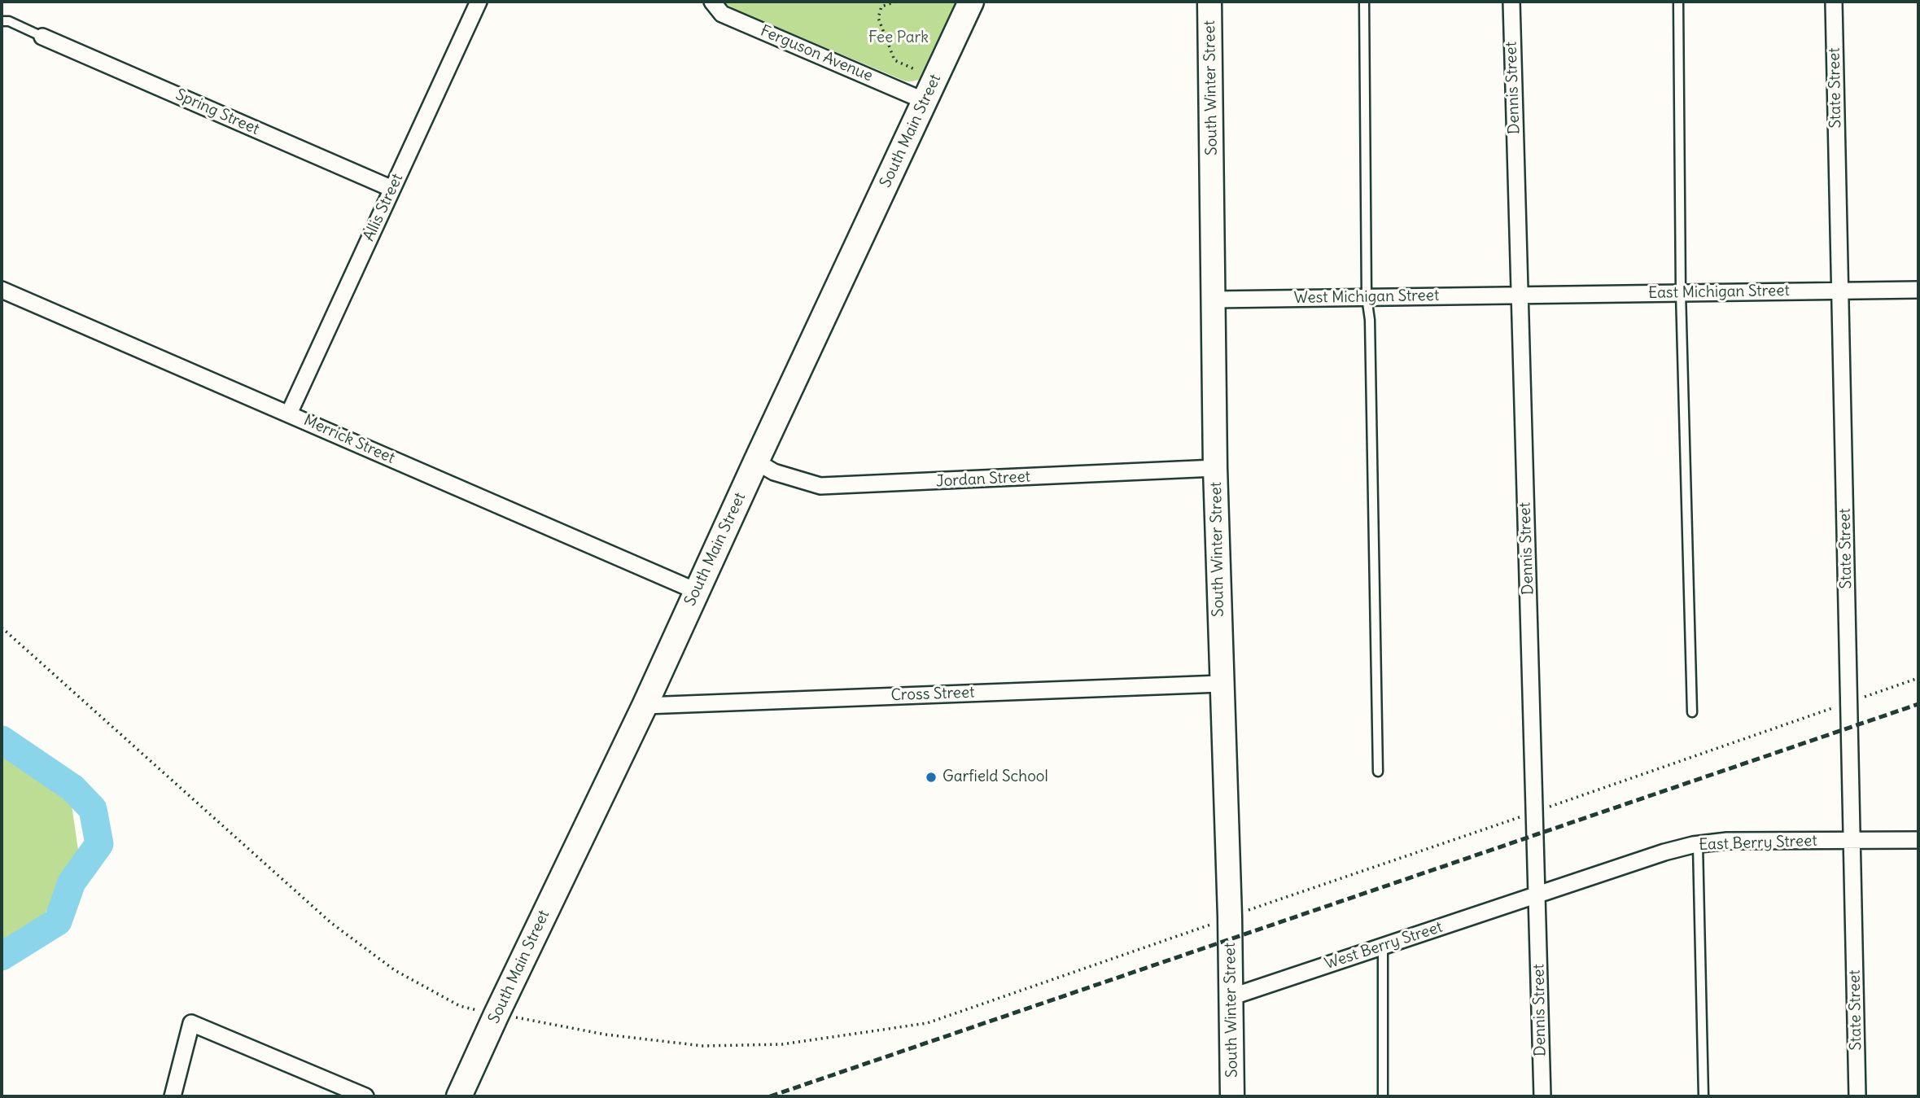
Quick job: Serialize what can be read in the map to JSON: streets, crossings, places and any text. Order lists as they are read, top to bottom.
{
  "streets": {
    "main road": ["South Main Street"],
    "street": [
      "Ferguson Avenue",
      "South Winter Street",
      "Dennis Street",
      "State Street",
      "Spring Street",
      "Allis Street",
      "East Michigan Street",
      "West Michigan Street",
      "Merrick Street",
      "Jordan Street",
      "Cross Street",
      "East Berry Street",
      "West Berry Street"
    ]
  },
  "crossings": [
    ["Ferguson Avenue", "South Main Street"],
    ["South Winter Street", "West Michigan Street"],
    ["South Winter Street", "Jordan Street"],
    ["South Winter Street", "Cross Street"],
    ["South Winter Street", "West Berry Street"],
    ["Dennis Street", "East Michigan Street"],
    ["Dennis Street", "West Michigan Street"],
    ["Dennis Street", "East Berry Street"],
    ["Dennis Street", "West Berry Street"],
    ["State Street", "East Michigan Street"],
    ["State Street", "East Berry Street"],
    ["Spring Street", "Allis Street"],
    ["South Main Street", "Merrick Street"],
    ["South Main Street", "Jordan Street"],
    ["South Main Street", "Cross Street"],
    ["Allis Street", "Merrick Street"],
    ["East Michigan Street", "West Michigan Street"],
    ["East Berry Street", "West Berry Street"]
  ],
  "parks": ["Fee Park"],
  "places": ["Garfield School"]
}
